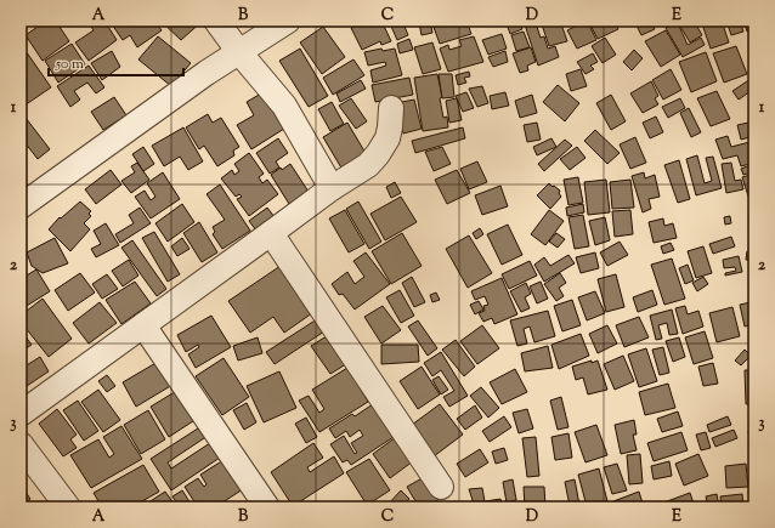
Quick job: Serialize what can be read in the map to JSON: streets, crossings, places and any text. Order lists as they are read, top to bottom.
{
  "scale_bar": "50 m",
  "grid": {
    "columns": [
      "A",
      "B",
      "C",
      "D",
      "E"
    ],
    "rows": ["1", "2", "3"]
  }
}
